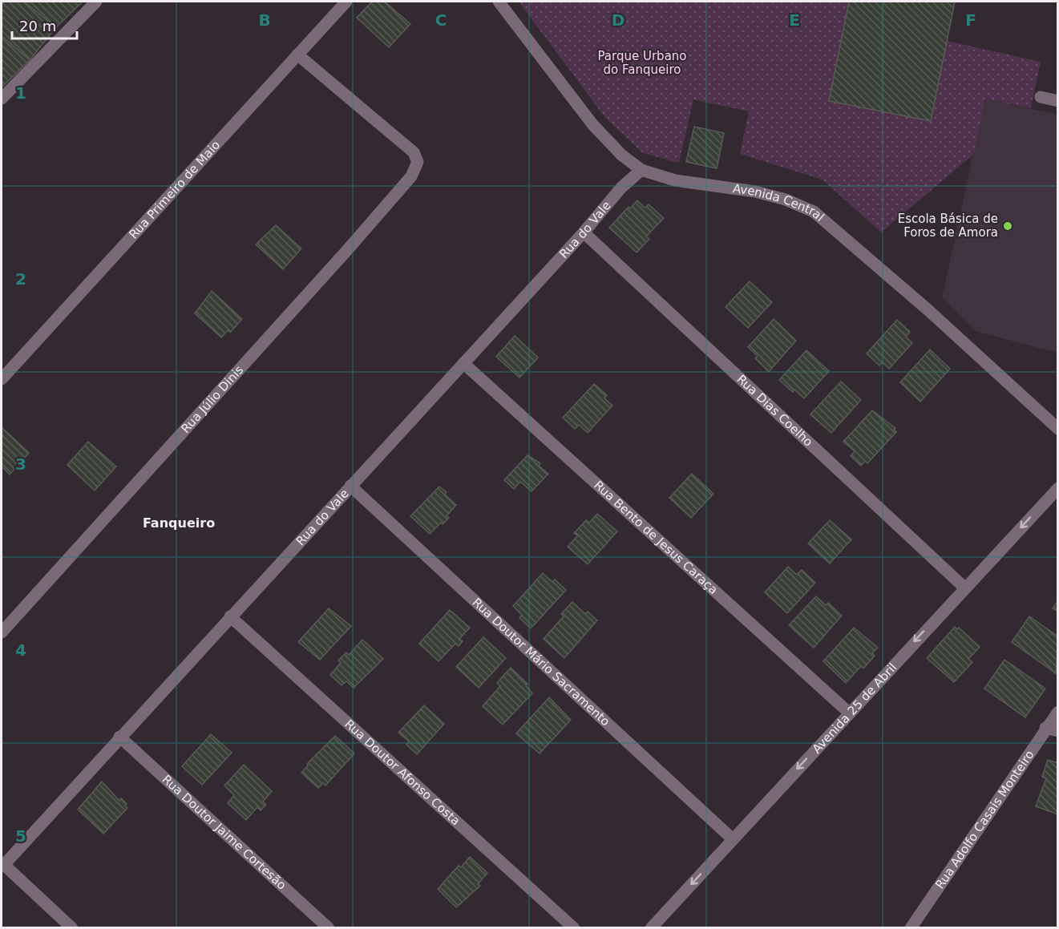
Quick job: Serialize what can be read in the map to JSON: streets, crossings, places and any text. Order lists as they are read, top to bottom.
{
  "streets": {
    "street": [
      "Rua Primeiro de Maio",
      "Avenida Central",
      "Rua do Vale",
      "Rua Júlio Dinis",
      "Rua Dias Coelho",
      "Rua Bento de Jesus Caraça",
      "Rua Doutor Mário Sacramento",
      "Avenida 25 de Abril",
      "Rua Doutor Afonso Costa",
      "Rua Adolfo Casais Monteiro",
      "Rua Doutor Jaime Cortesão"
    ]
  },
  "crossings": [
    ["Rua Primeiro de Maio", "Rua Júlio Dinis"],
    ["Avenida Central", "Rua do Vale"],
    ["Rua do Vale", "Rua Dias Coelho"],
    ["Rua do Vale", "Rua Bento de Jesus Caraça"],
    ["Rua do Vale", "Rua Doutor Mário Sacramento"],
    ["Rua do Vale", "Rua Doutor Afonso Costa"],
    ["Rua do Vale", "Rua Doutor Jaime Cortesão"],
    ["Rua Dias Coelho", "Avenida 25 de Abril"],
    ["Rua Bento de Jesus Caraça", "Avenida 25 de Abril"],
    ["Rua Doutor Mário Sacramento", "Avenida 25 de Abril"]
  ],
  "one_way": ["Avenida 25 de Abril"],
  "districts": ["Fanqueiro"],
  "parks": ["Parque Urbano do Fanqueiro"],
  "places": ["Escola Básica de Foros de Amora"],
  "scale_bar": "20 m",
  "grid": {
    "columns": [
      "B",
      "C",
      "D",
      "E",
      "F"
    ],
    "rows": [
      "1",
      "2",
      "3",
      "4",
      "5"
    ]
  }
}
